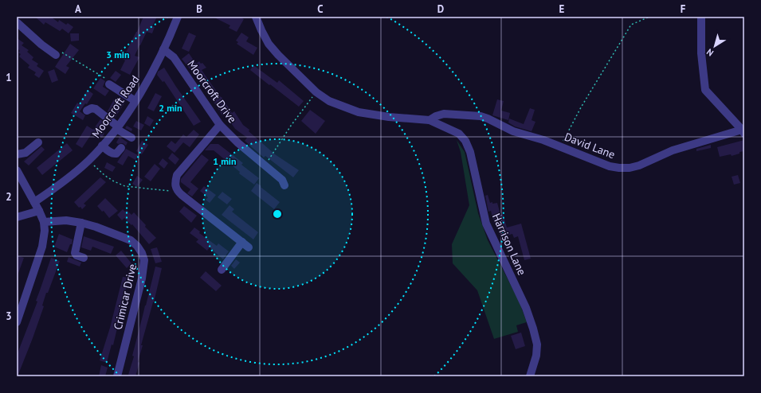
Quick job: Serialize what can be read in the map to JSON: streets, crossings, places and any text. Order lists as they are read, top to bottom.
{
  "streets": {
    "street": [
      "Moorcroft Drive",
      "Moorcroft Road",
      "David Lane",
      "Harrison Lane",
      "Crimicar Drive"
    ]
  },
  "crossings": [
    ["Moorcroft Drive", "Moorcroft Road"],
    ["David Lane", "Harrison Lane"]
  ],
  "north": "bottom left",
  "grid": {
    "columns": [
      "A",
      "B",
      "C",
      "D",
      "E",
      "F"
    ],
    "rows": ["1", "2", "3"]
  },
  "rings": ["3 min", "2 min", "1 min"]
}
